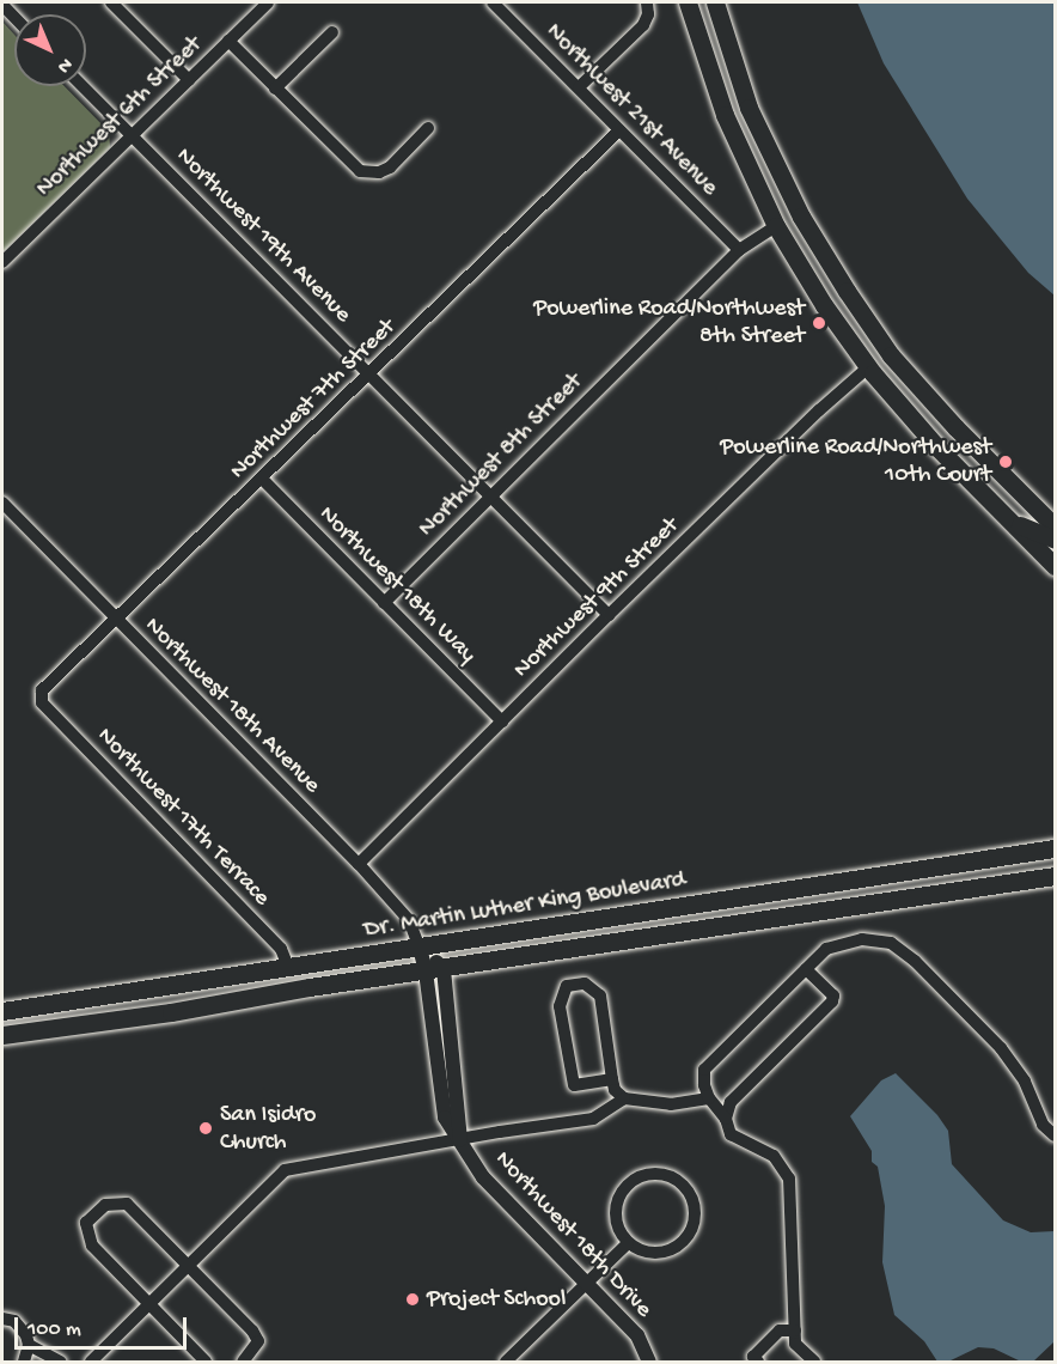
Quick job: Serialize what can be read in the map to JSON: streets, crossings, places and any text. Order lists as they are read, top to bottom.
{
  "streets": {
    "main road": ["Dr. Martin Luther King Boulevard"],
    "street": [
      "Northwest 21st Avenue",
      "Northwest 6th Street",
      "Northwest 19th Avenue",
      "Northwest 7th Street",
      "Northwest 8th Street",
      "Northwest 18th Way",
      "Northwest 9th Street",
      "Northwest 18th Avenue",
      "Northwest 17th Terrace",
      "Northwest 18th Drive"
    ]
  },
  "crossings": [
    ["Northwest 21st Avenue", "Northwest 7th Street"],
    ["Northwest 21st Avenue", "Northwest 8th Street"],
    ["Northwest 6th Street", "Northwest 19th Avenue"],
    ["Northwest 19th Avenue", "Northwest 7th Street"],
    ["Northwest 19th Avenue", "Northwest 8th Street"],
    ["Northwest 19th Avenue", "Northwest 9th Street"],
    ["Northwest 7th Street", "Northwest 18th Way"],
    ["Northwest 7th Street", "Northwest 18th Avenue"],
    ["Northwest 7th Street", "Northwest 17th Terrace"],
    ["Northwest 8th Street", "Northwest 18th Way"],
    ["Northwest 18th Way", "Northwest 9th Street"],
    ["Northwest 9th Street", "Northwest 18th Avenue"],
    ["Northwest 18th Avenue", "Dr. Martin Luther King Boulevard"],
    ["Northwest 18th Avenue", "Northwest 18th Drive"],
    ["Northwest 17th Terrace", "Dr. Martin Luther King Boulevard"],
    ["Dr. Martin Luther King Boulevard", "Northwest 18th Drive"]
  ],
  "places": [
    "Powerline Road/Northwest 8th Street",
    "Powerline Road/Northwest 10th Court",
    "San Isidro Church",
    "Project School"
  ],
  "scale_bar": "100 m",
  "north": "bottom right"
}
